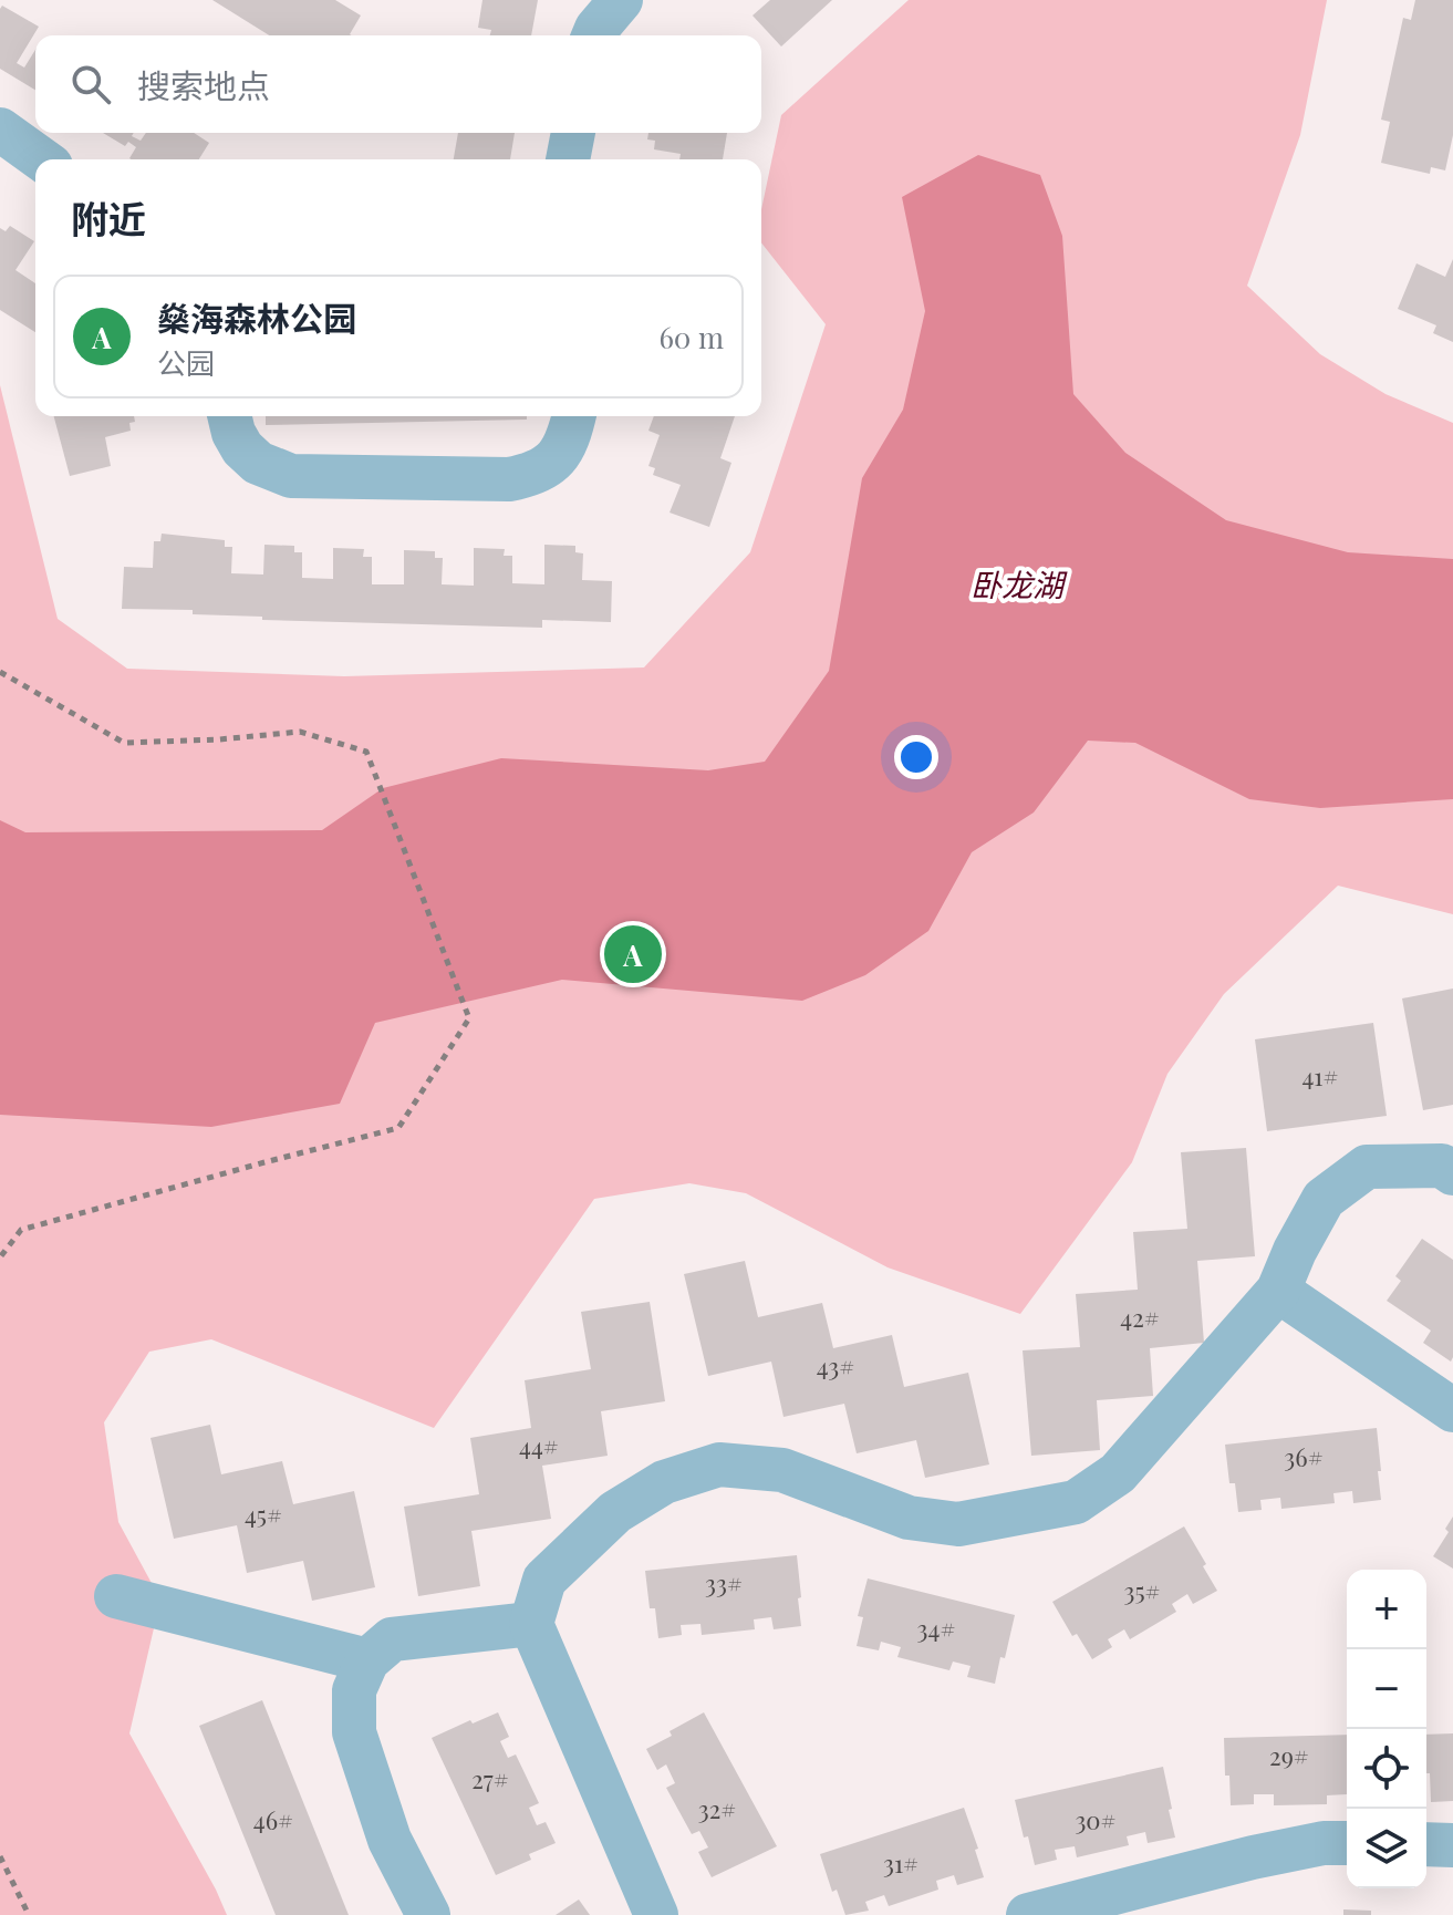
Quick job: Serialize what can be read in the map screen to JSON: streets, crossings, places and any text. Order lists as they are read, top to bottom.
{
  "water": ["卧龙湖"],
  "house_numbers": [
    "41#",
    "42#",
    "43#",
    "44#",
    "36#",
    "45#",
    "33#",
    "35#",
    "34#",
    "29#",
    "27#",
    "32#",
    "46#",
    "30#",
    "31#"
  ],
  "page": {
    "search": "搜索地点",
    "heading": "附近",
    "list": [
      {
        "mark": "A",
        "name": "燊海森林公园",
        "note": "公园",
        "value": "60 m"
      }
    ],
    "pins": "A",
    "map_buttons": ["+", "−"]
  }
}
